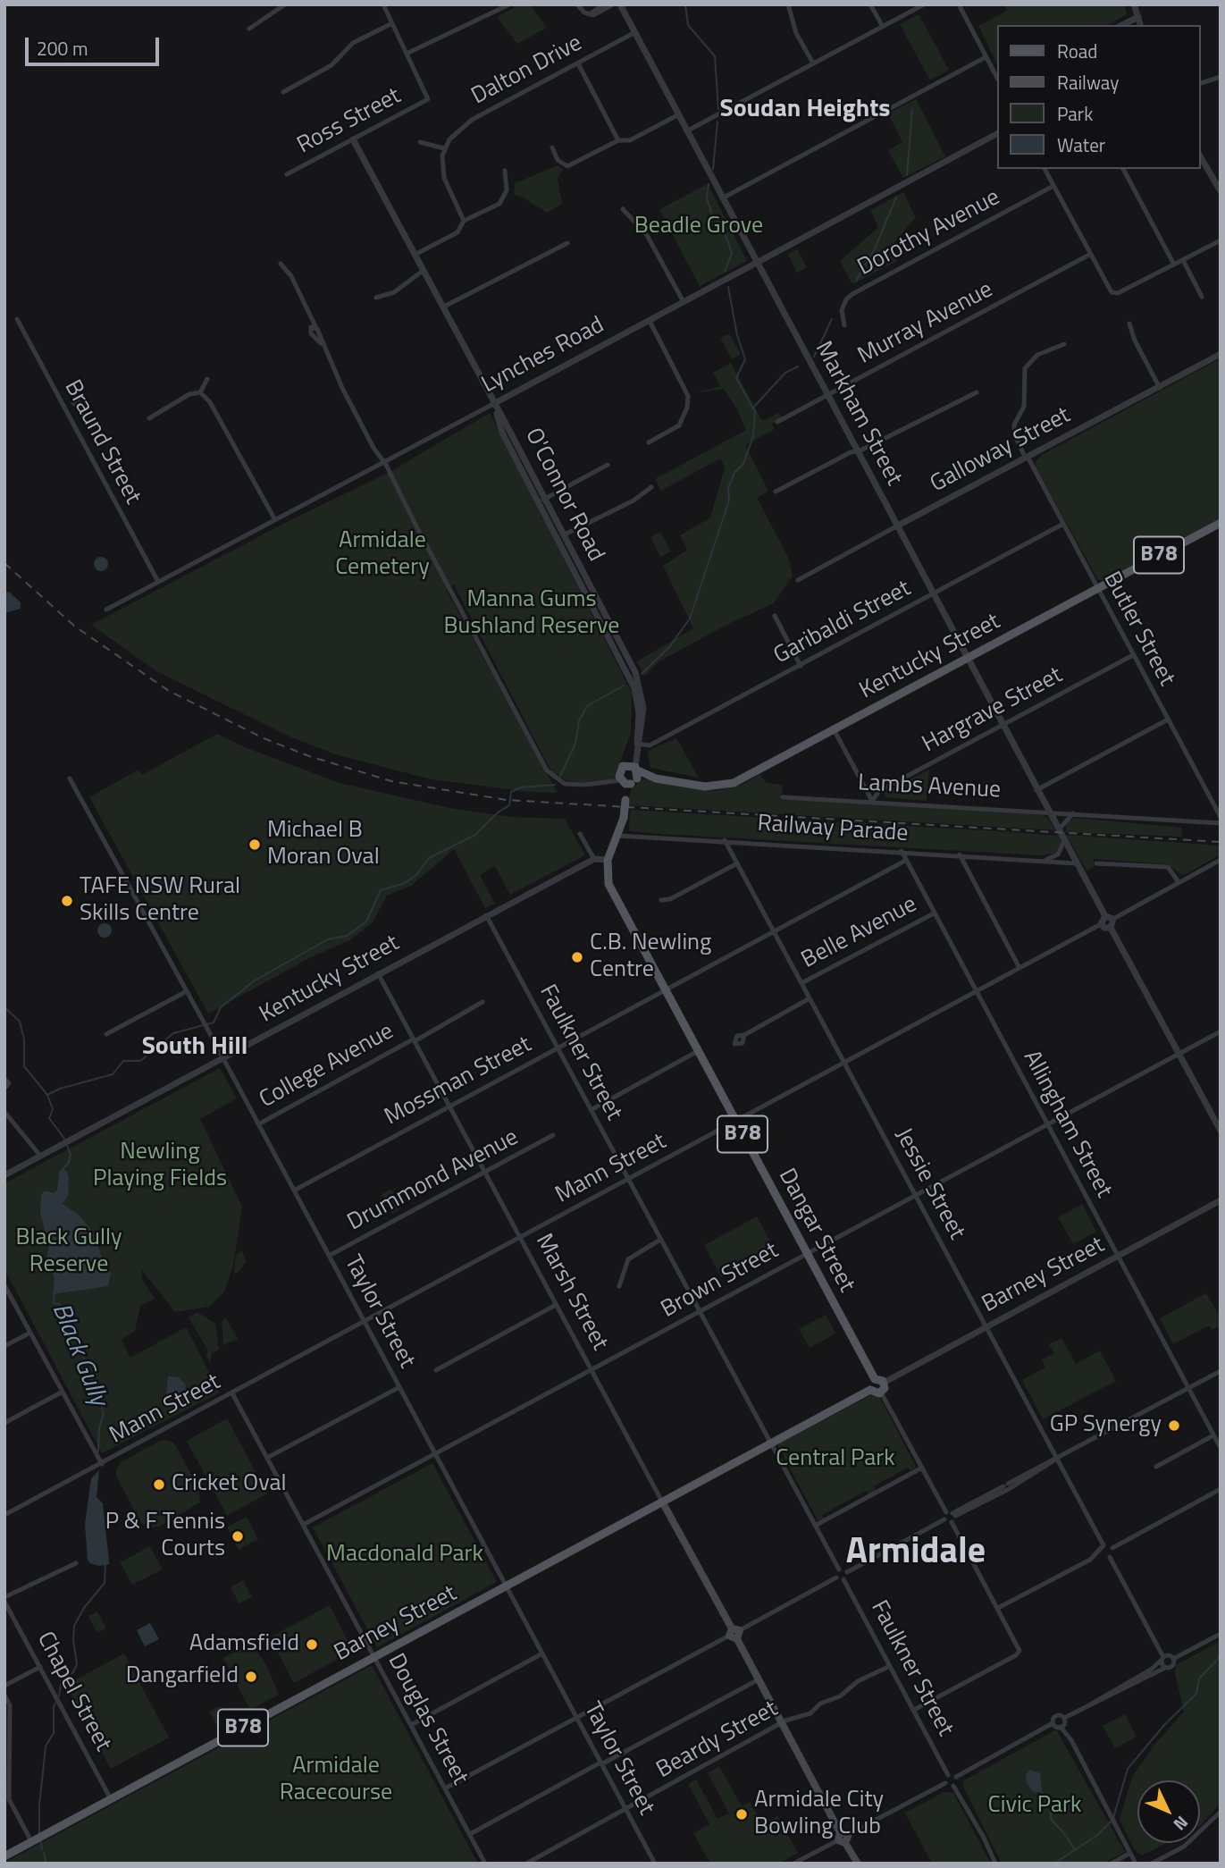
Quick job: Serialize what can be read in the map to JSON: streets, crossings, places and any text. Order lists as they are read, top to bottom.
{
  "streets": {
    "main road": [
      "B78",
      "Kentucky Street",
      "Dangar Street",
      "Barney Street",
      "Marsh Street"
    ],
    "street": [
      "Dalton Drive",
      "Ross Street",
      "Dorothy Avenue",
      "Murray Avenue",
      "Lynches Road",
      "Markham Street",
      "Braund Street",
      "Galloway Street",
      "O'Connor Road",
      "Garibaldi Street",
      "Butler Street",
      "Hargrave Street",
      "Lambs Avenue",
      "Railway Parade",
      "Belle Avenue",
      "Faulkner Street",
      "College Avenue",
      "Mossman Street",
      "Allingham Street",
      "Mann Street",
      "Drummond Avenue",
      "Jessie Street",
      "Brown Street",
      "Taylor Street",
      "Chapel Street",
      "Douglas Street",
      "Beardy Street"
    ]
  },
  "crossings": [
    ["Dalton Drive", "Markham Street"],
    ["Ross Street", "O'Connor Road"],
    ["Murray Avenue", "Markham Street"],
    ["Lynches Road", "Markham Street"],
    ["Lynches Road", "Braund Street"],
    ["Lynches Road", "O'Connor Road"],
    ["Markham Street", "Galloway Street"],
    ["Markham Street", "Garibaldi Street"],
    ["Markham Street", "Kentucky Street"],
    ["Markham Street", "Hargrave Street"],
    ["Markham Street", "Lambs Avenue"],
    ["Markham Street", "Railway Parade"],
    ["Galloway Street", "Butler Street"],
    ["O'Connor Road", "Garibaldi Street"],
    ["O'Connor Road", "Kentucky Street"],
    ["Garibaldi Street", "Butler Street"],
    ["Butler Street", "Kentucky Street"],
    ["Butler Street", "Hargrave Street"],
    ["Kentucky Street", "Faulkner Street"],
    ["Kentucky Street", "Marsh Street"],
    ["Kentucky Street", "Taylor Street"],
    ["Hargrave Street", "Lambs Avenue"],
    ["Railway Parade", "Allingham Street"],
    ["Railway Parade", "Jessie Street"],
    ["Belle Avenue", "Allingham Street"],
    ["Belle Avenue", "Jessie Street"],
    ["Faulkner Street", "Mossman Street"],
    ["Faulkner Street", "Mann Street"],
    ["Faulkner Street", "Barney Street"],
    ["Faulkner Street", "Brown Street"],
    ["Faulkner Street", "Beardy Street"],
    ["College Avenue", "Marsh Street"],
    ["College Avenue", "Taylor Street"],
    ["Mossman Street", "Allingham Street"],
    ["Mossman Street", "Jessie Street"],
    ["Mossman Street", "Dangar Street"],
    ["Mossman Street", "Marsh Street"],
    ["Mossman Street", "Taylor Street"],
    ["Allingham Street", "Mann Street"],
    ["Allingham Street", "Barney Street"],
    ["Allingham Street", "Brown Street"],
    ["Mann Street", "Jessie Street"],
    ["Mann Street", "Dangar Street"],
    ["Mann Street", "Marsh Street"],
    ["Mann Street", "Taylor Street"],
    ["Mann Street", "Douglas Street"],
    ["Drummond Avenue", "Marsh Street"],
    ["Drummond Avenue", "Taylor Street"],
    ["Jessie Street", "Barney Street"],
    ["Jessie Street", "Brown Street"],
    ["Dangar Street", "Barney Street"],
    ["Dangar Street", "Brown Street"],
    ["Barney Street", "Marsh Street"],
    ["Barney Street", "Taylor Street"],
    ["Barney Street", "Chapel Street"],
    ["Barney Street", "Douglas Street"],
    ["Brown Street", "Marsh Street"],
    ["Brown Street", "Taylor Street"],
    ["Brown Street", "Douglas Street"],
    ["Taylor Street", "Beardy Street"]
  ],
  "districts": ["Soudan Heights", "South Hill", "Armidale"],
  "water": ["Black Gully"],
  "parks": [
    "Beadle Grove",
    "Armidale Cemetery",
    "Manna Gums Bushland Reserve",
    "Newling Playing Fields",
    "Black Gully Reserve",
    "Central Park",
    "Macdonald Park",
    "Armidale Racecourse",
    "Civic Park"
  ],
  "places": [
    "Michael B Moran Oval",
    "TAFE NSW Rural Skills Centre",
    "C.B. Newling Centre",
    "GP Synergy",
    "Cricket Oval",
    "P & F Tennis Courts",
    "Adamsfield",
    "Dangarfield",
    "Armidale City Bowling Club"
  ],
  "legend": [
    "Road",
    "Railway",
    "Park",
    "Water"
  ],
  "scale_bar": "200 m",
  "north": "bottom right"
}
